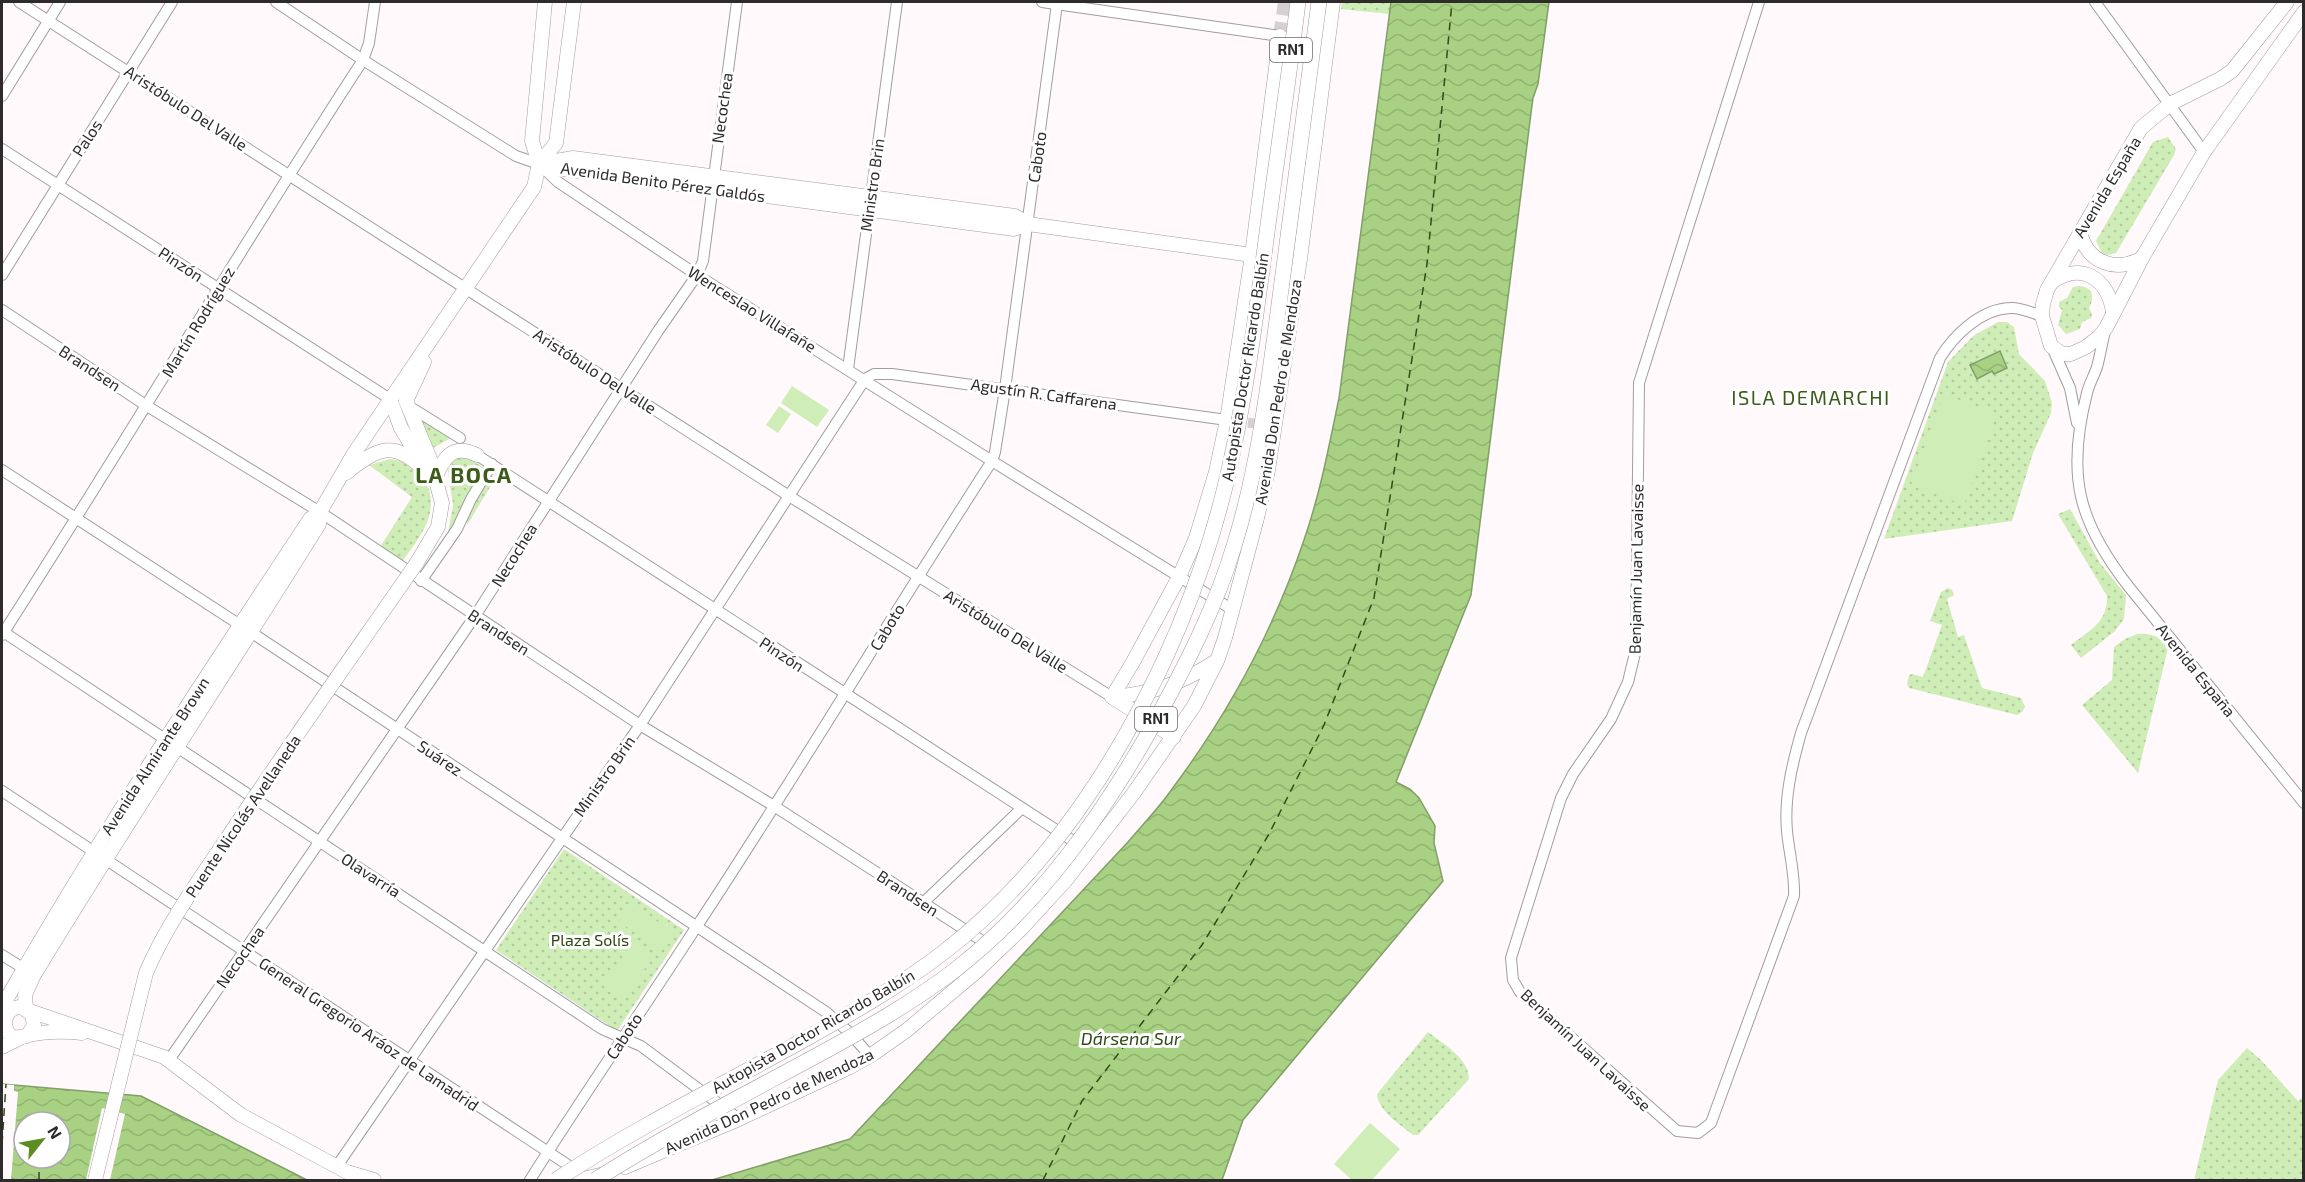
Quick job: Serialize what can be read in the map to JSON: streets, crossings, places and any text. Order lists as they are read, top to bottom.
{
  "streets": {
    "highway": ["RN1", "Autopista Doctor Ricardo Balbín"],
    "main road": [
      "Aristóbulo Del Valle",
      "Avenida Benito Pérez Galdós",
      "Avenida España",
      "Avenida Don Pedro de Mendoza",
      "Avenida Almirante Brown",
      "Puente Nicolás Avellaneda"
    ],
    "street": [
      "Necochea",
      "Palos",
      "Caboto",
      "Ministro Brin",
      "Pinzón",
      "Wenceslao Villafañe",
      "Martín Rodríguez",
      "Brandsen",
      "Agustín R. Caffarena",
      "Benjamín Juan Lavaisse",
      "Suárez",
      "Olavarría",
      "General Gregorio Aráoz de Lamadrid"
    ]
  },
  "crossings": [
    ["Aristóbulo Del Valle", "Necochea"],
    ["Aristóbulo Del Valle", "Palos"],
    ["Aristóbulo Del Valle", "Caboto"],
    ["Aristóbulo Del Valle", "Ministro Brin"],
    ["Aristóbulo Del Valle", "Martín Rodríguez"],
    ["Aristóbulo Del Valle", "Avenida Don Pedro de Mendoza"],
    ["Aristóbulo Del Valle", "Avenida Almirante Brown"],
    ["Necochea", "Avenida Benito Pérez Galdós"],
    ["Necochea", "Pinzón"],
    ["Necochea", "Wenceslao Villafañe"],
    ["Necochea", "Brandsen"],
    ["Necochea", "Suárez"],
    ["Necochea", "Olavarría"],
    ["Necochea", "General Gregorio Aráoz de Lamadrid"],
    ["Palos", "Pinzón"],
    ["Caboto", "Avenida Benito Pérez Galdós"],
    ["Caboto", "Pinzón"],
    ["Caboto", "Wenceslao Villafañe"],
    ["Caboto", "Brandsen"],
    ["Caboto", "Agustín R. Caffarena"],
    ["Caboto", "Suárez"],
    ["Caboto", "Olavarría"],
    ["Caboto", "General Gregorio Aráoz de Lamadrid"],
    ["Avenida Benito Pérez Galdós", "Ministro Brin"],
    ["Avenida Benito Pérez Galdós", "Wenceslao Villafañe"],
    ["Avenida Benito Pérez Galdós", "Avenida Almirante Brown"],
    ["Ministro Brin", "Pinzón"],
    ["Ministro Brin", "Wenceslao Villafañe"],
    ["Ministro Brin", "Brandsen"],
    ["Ministro Brin", "Agustín R. Caffarena"],
    ["Ministro Brin", "Suárez"],
    ["Ministro Brin", "Olavarría"],
    ["Ministro Brin", "General Gregorio Aráoz de Lamadrid"],
    ["Avenida España", "Benjamín Juan Lavaisse"],
    ["Pinzón", "Martín Rodríguez"],
    ["Pinzón", "Avenida Don Pedro de Mendoza"],
    ["Pinzón", "Avenida Almirante Brown"],
    ["Pinzón", "Puente Nicolás Avellaneda"],
    ["Wenceslao Villafañe", "Martín Rodríguez"],
    ["Wenceslao Villafañe", "Avenida Don Pedro de Mendoza"],
    ["Wenceslao Villafañe", "Agustín R. Caffarena"],
    ["Wenceslao Villafañe", "Avenida Almirante Brown"],
    ["Martín Rodríguez", "Brandsen"],
    ["Martín Rodríguez", "Suárez"],
    ["Martín Rodríguez", "Olavarría"],
    ["Autopista Doctor Ricardo Balbín", "Avenida Don Pedro de Mendoza"],
    ["Autopista Doctor Ricardo Balbín", "General Gregorio Aráoz de Lamadrid"],
    ["Brandsen", "Avenida Don Pedro de Mendoza"],
    ["Brandsen", "Avenida Almirante Brown"],
    ["Avenida Don Pedro de Mendoza", "Suárez"],
    ["Avenida Don Pedro de Mendoza", "Olavarría"],
    ["Avenida Don Pedro de Mendoza", "General Gregorio Aráoz de Lamadrid"],
    ["Avenida Almirante Brown", "Suárez"],
    ["Avenida Almirante Brown", "Puente Nicolás Avellaneda"],
    ["Avenida Almirante Brown", "Olavarría"],
    ["Avenida Almirante Brown", "General Gregorio Aráoz de Lamadrid"]
  ],
  "districts": ["ISLA DEMARCHI", "LA BOCA"],
  "water": ["Dársena Sur"],
  "parks": ["Plaza Solís"],
  "north": "top right"
}
